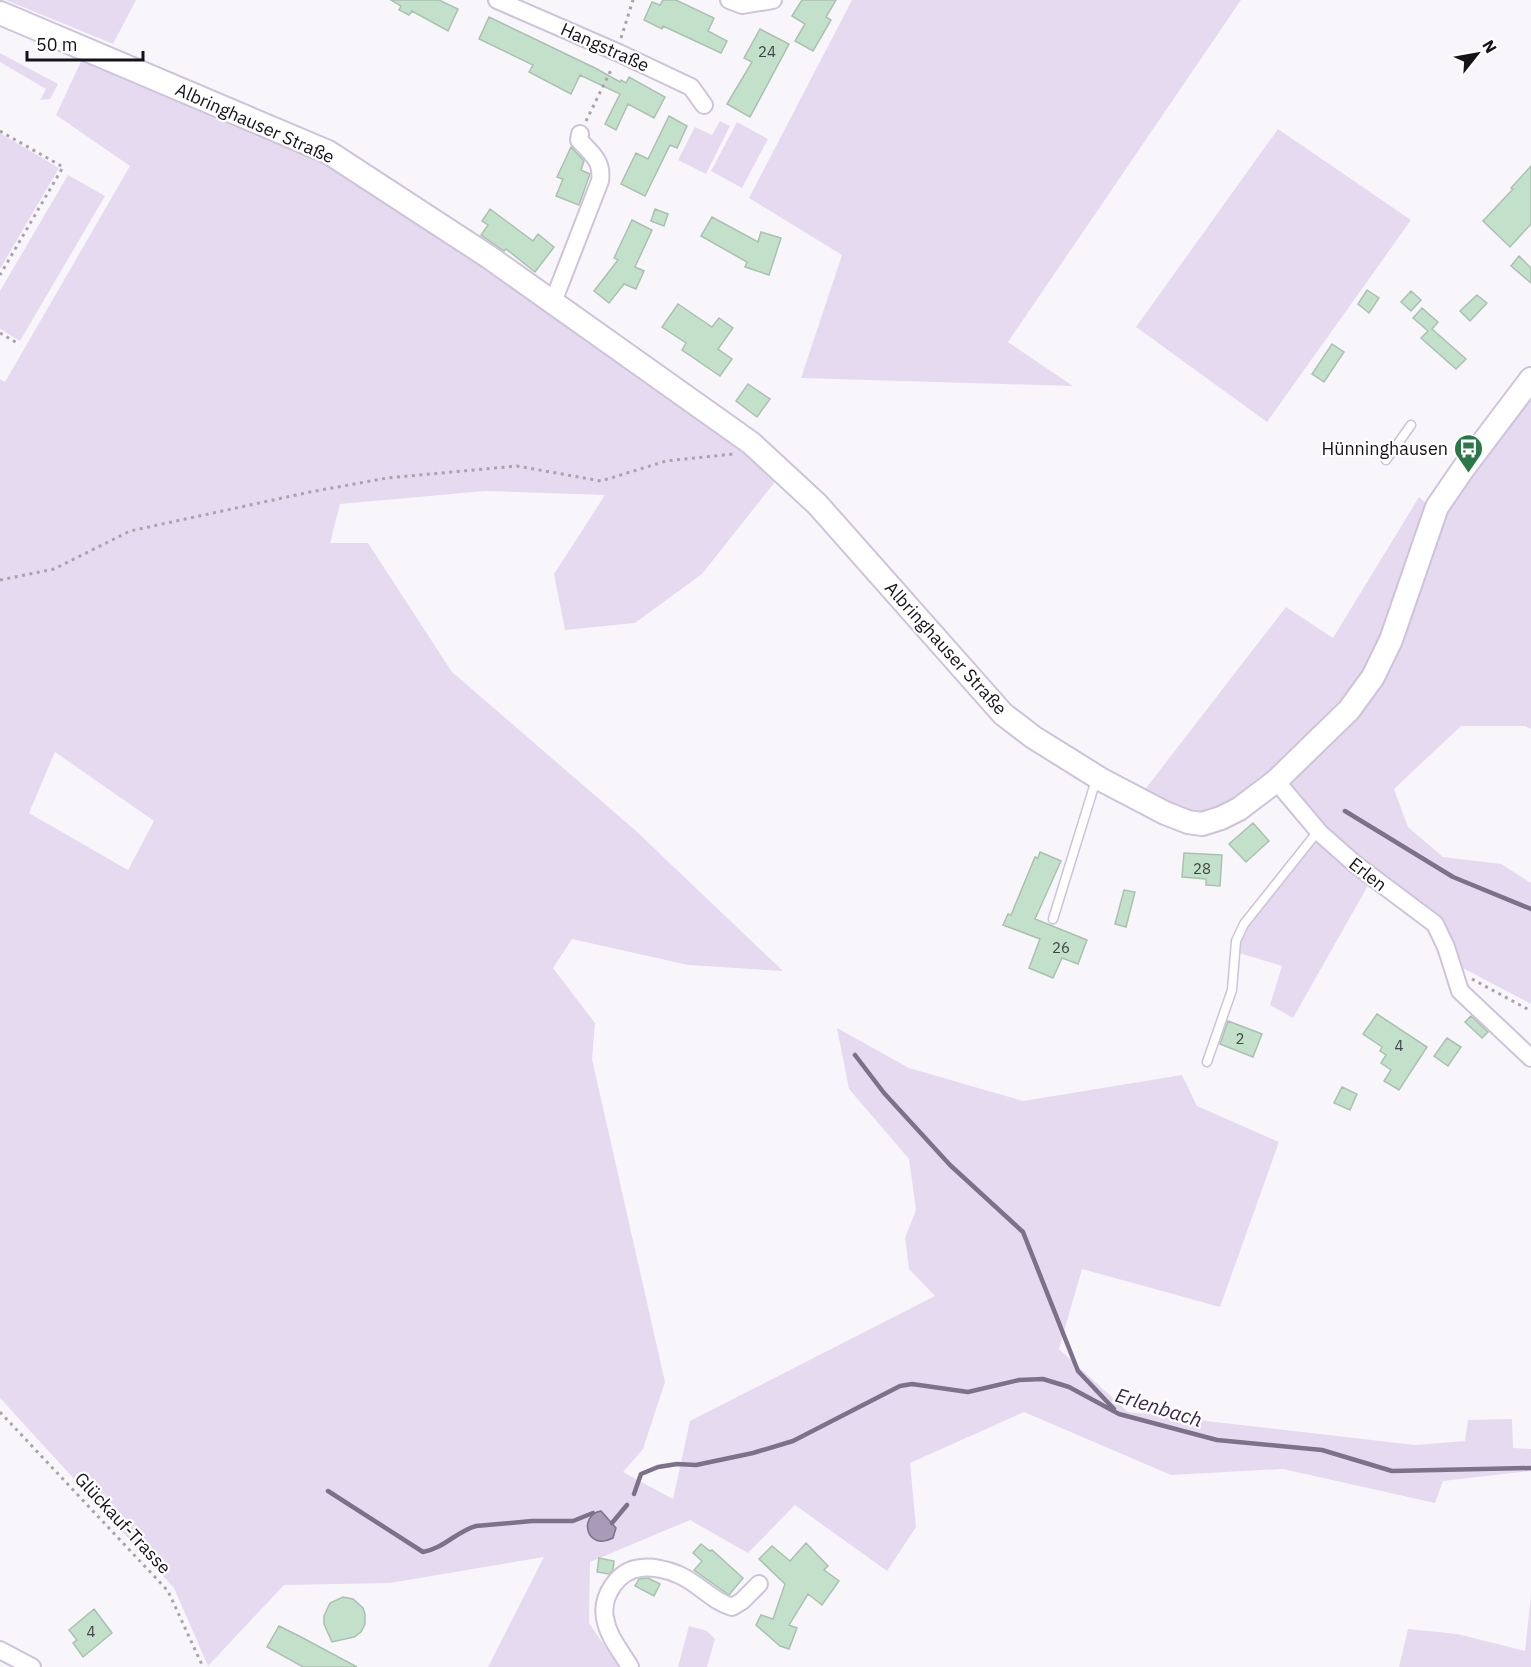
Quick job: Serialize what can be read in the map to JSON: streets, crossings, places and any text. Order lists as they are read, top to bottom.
{
  "streets": {
    "street": ["Hangstraße", "Albringhauser Straße", "Erlen"],
    "path": ["Glückauf-Trasse"]
  },
  "crossings": [
    ["Albringhauser Straße", "Erlen"]
  ],
  "water": ["Erlenbach"],
  "places": {
    "bus stop": ["Hünninghausen"]
  },
  "house_numbers": [
    "24",
    "28",
    "26",
    "2",
    "4",
    "4"
  ],
  "scale_bar": "50 m",
  "north": "top right"
}
